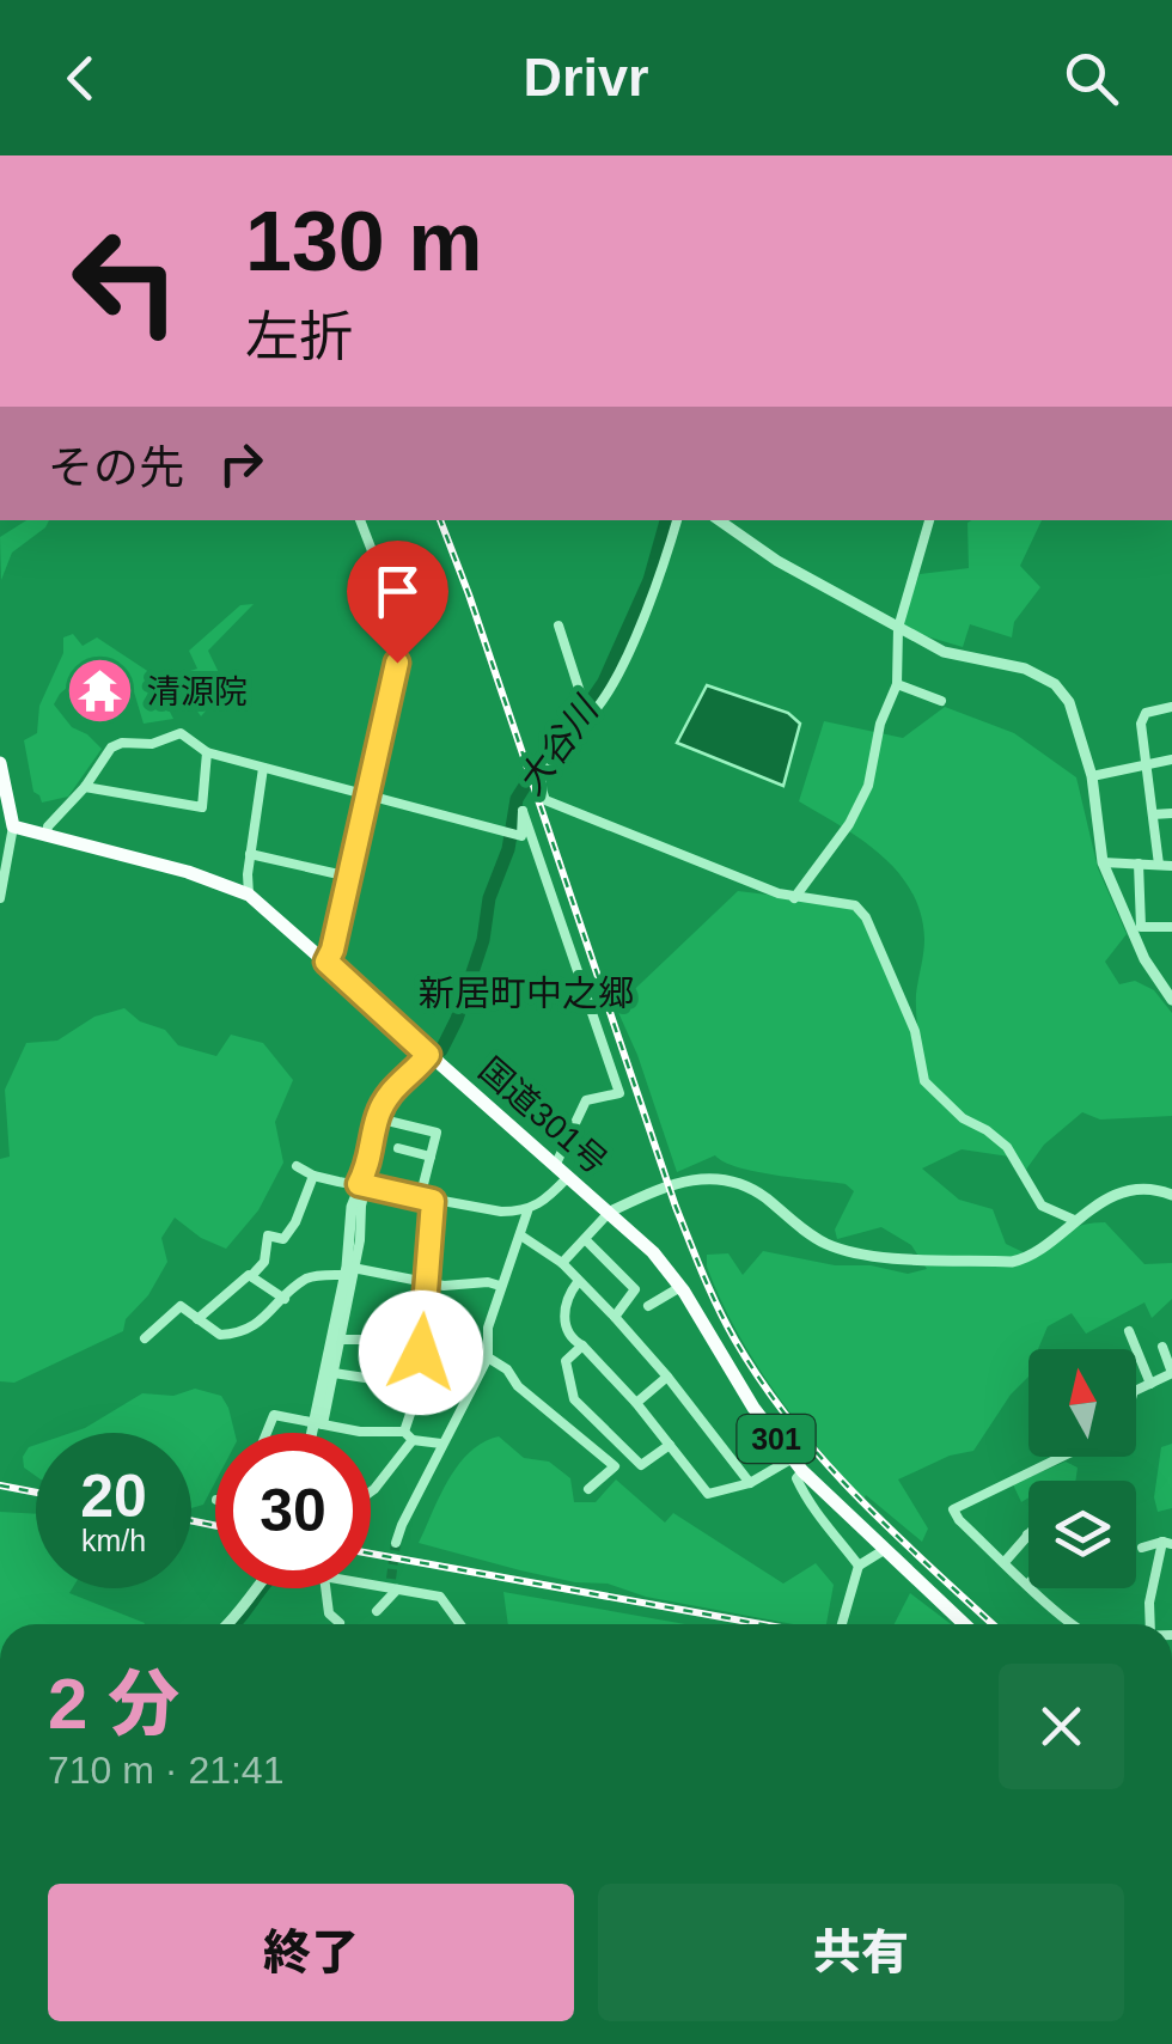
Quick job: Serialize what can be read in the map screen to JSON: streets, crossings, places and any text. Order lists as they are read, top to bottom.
{
  "streets": {
    "highway": ["国道301号", "301"]
  },
  "districts": ["新居町中之郷"],
  "water": ["大谷川"],
  "places": {
    "temple": ["清源院"]
  },
  "north": "top",
  "page": {
    "header": "Drivr",
    "turn": ["130 m", "左折"],
    "then": "その先",
    "speed": "20 km/h",
    "limit": "30",
    "heading": ["2 分", "710 m · 21:41"],
    "buttons": ["終了", "共有"]
  }
}
